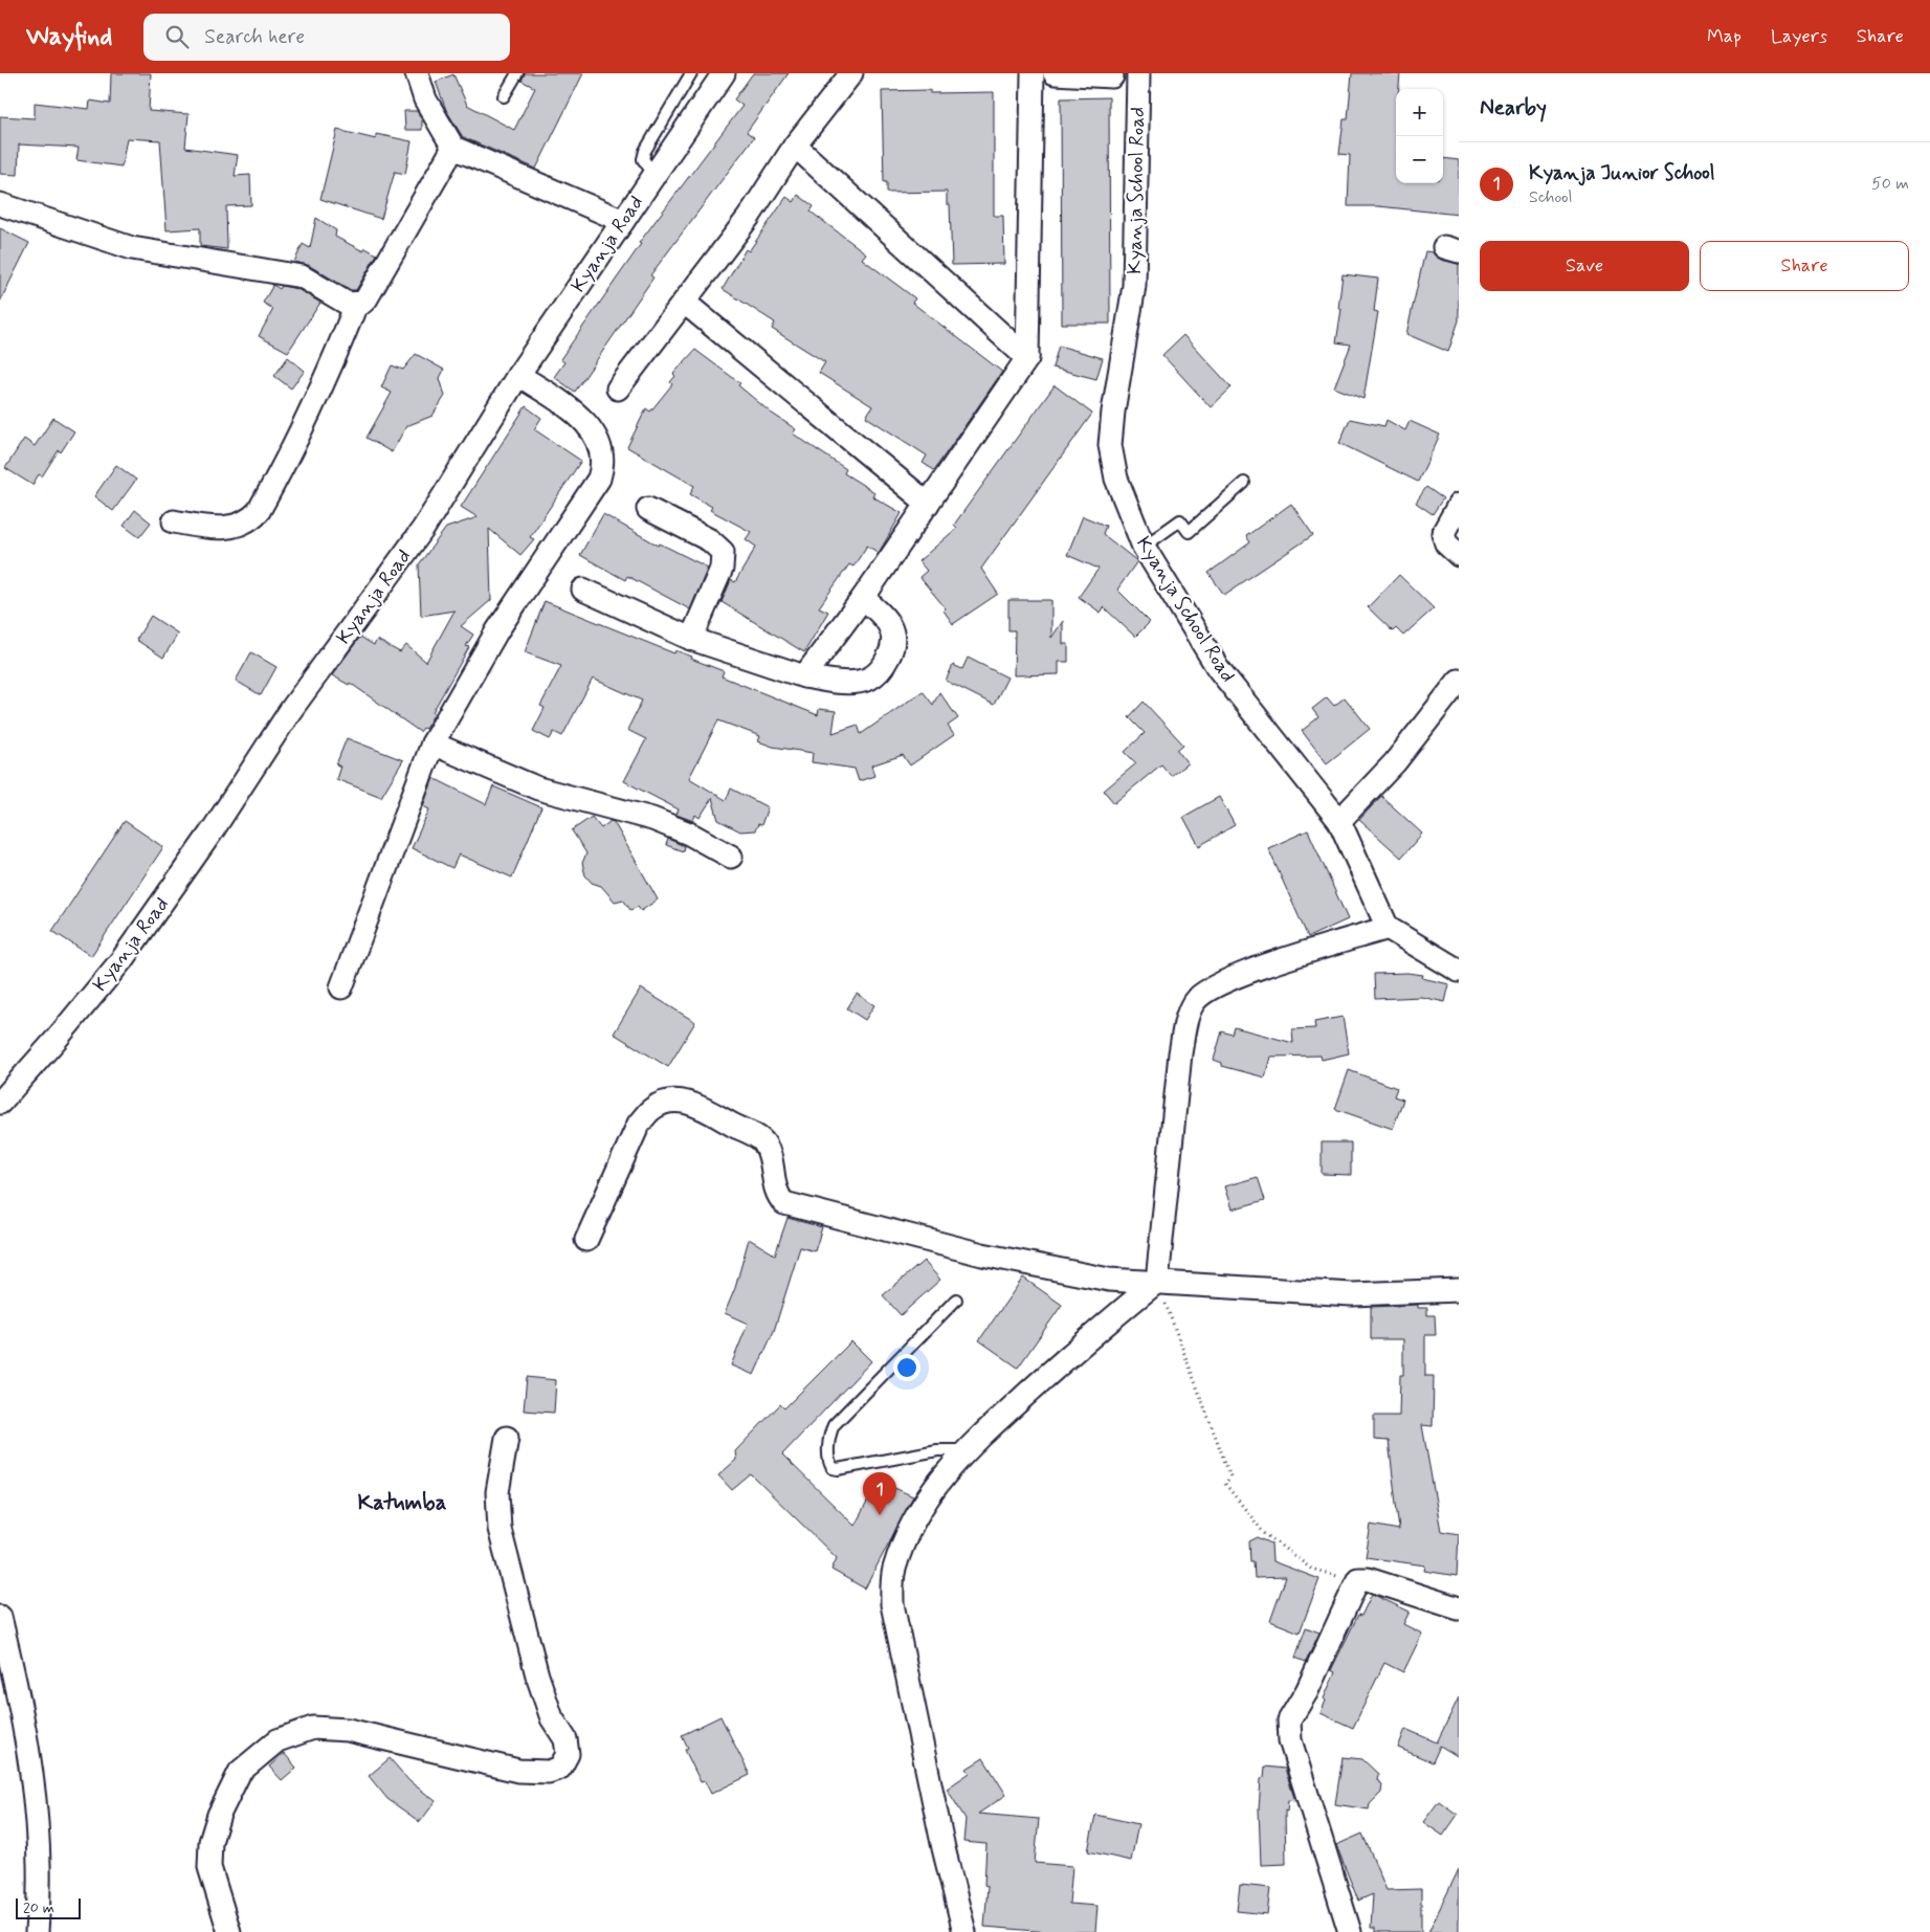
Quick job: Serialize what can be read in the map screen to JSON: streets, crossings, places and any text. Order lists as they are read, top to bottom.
{
  "streets": {
    "street": ["Kyanja School Road", "Kyanja Road"]
  },
  "districts": ["Katumba"],
  "scale_bar": "20 m",
  "page": {
    "header": "Wayfind",
    "search": "Search here",
    "nav": ["Map", "Layers", "Share"],
    "heading": "Nearby",
    "map_buttons": ["+", "−"],
    "list": [
      {
        "mark": "1",
        "name": "Kyanja Junior School",
        "note": "School",
        "value": "50 m"
      }
    ],
    "buttons": ["Save", "Share"],
    "pins": "1",
    "scale": "20 m"
  }
}
